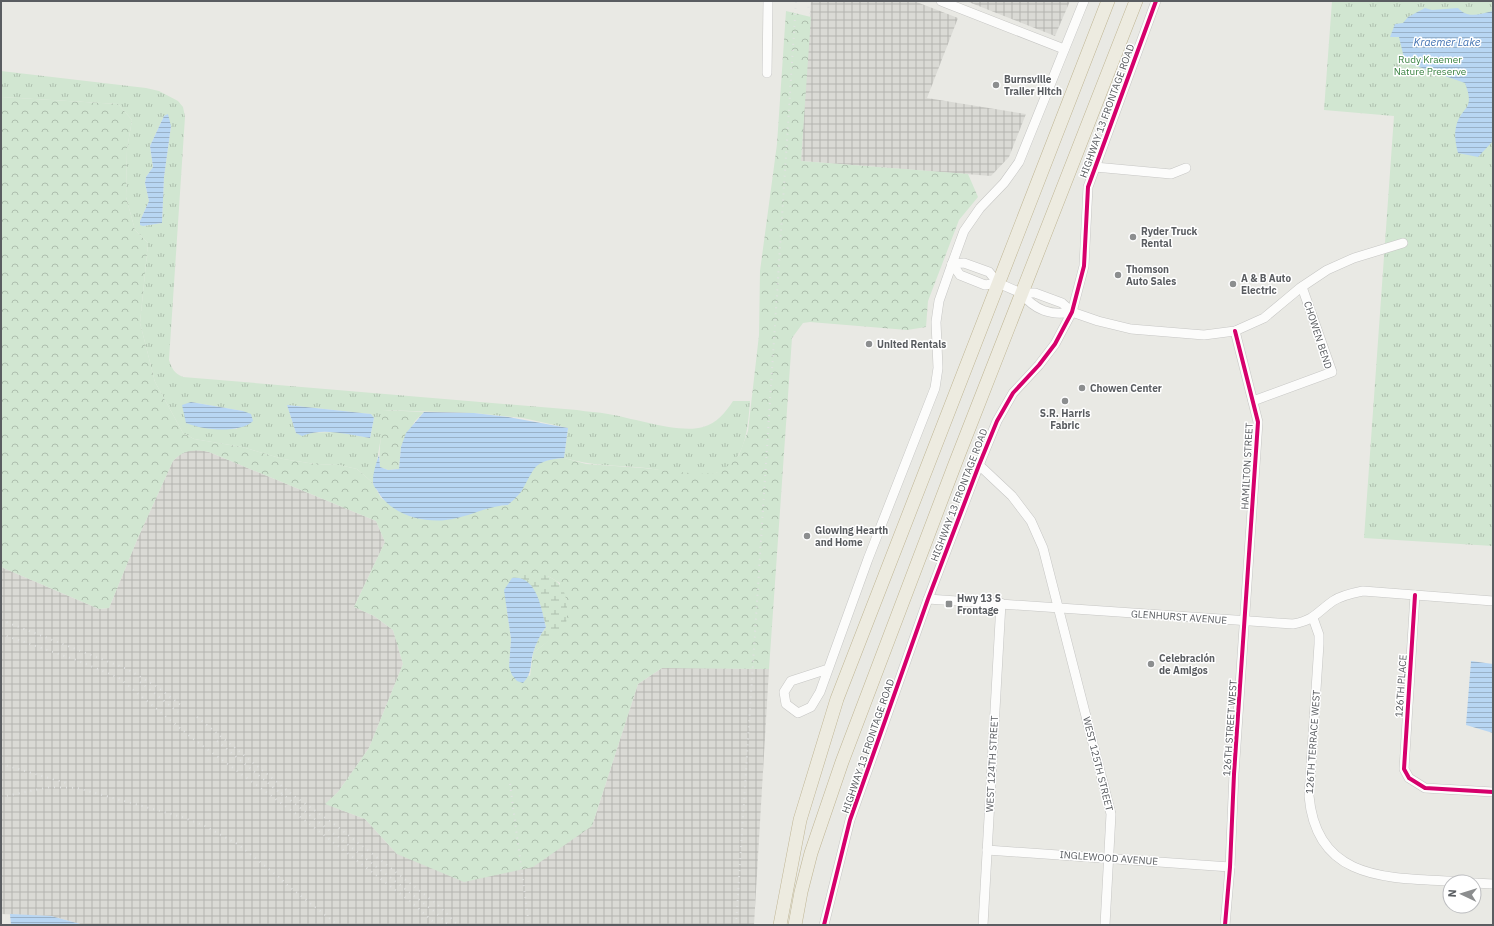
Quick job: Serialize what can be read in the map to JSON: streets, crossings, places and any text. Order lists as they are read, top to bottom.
{
  "streets": {
    "street": [
      "HIGHWAY 13 FRONTAGE ROAD",
      "CHOWEN BEND",
      "HAMILTON STREET",
      "GLENHURST AVENUE",
      "126TH PLACE",
      "126TH STREET WEST",
      "126TH TERRACE WEST",
      "WEST 124TH STREET",
      "WEST 125TH STREET",
      "INGLEWOOD AVENUE"
    ]
  },
  "crossings": [
    ["HIGHWAY 13 FRONTAGE ROAD", "GLENHURST AVENUE"],
    ["HIGHWAY 13 FRONTAGE ROAD", "WEST 125TH STREET"],
    ["CHOWEN BEND", "HAMILTON STREET"],
    ["HAMILTON STREET", "126TH STREET WEST"],
    ["GLENHURST AVENUE", "126TH PLACE"],
    ["GLENHURST AVENUE", "126TH STREET WEST"],
    ["GLENHURST AVENUE", "126TH TERRACE WEST"],
    ["GLENHURST AVENUE", "WEST 124TH STREET"],
    ["GLENHURST AVENUE", "WEST 125TH STREET"],
    ["126TH STREET WEST", "INGLEWOOD AVENUE"],
    ["WEST 124TH STREET", "INGLEWOOD AVENUE"],
    ["WEST 125TH STREET", "INGLEWOOD AVENUE"]
  ],
  "water": ["Kraemer Lake"],
  "parks": ["Rudy Kraemer Nature Preserve"],
  "places": {
    "other": [
      "Burnsville Trailer Hitch",
      "Ryder Truck Rental",
      "Thomson Auto Sales",
      "A & B Auto Electric",
      "United Rentals",
      "Chowen Center",
      "S.R. Harris Fabric",
      "Glowing Hearth and Home",
      "Celebración de Amigos"
    ],
    "transit": ["Hwy 13 S Frontage"]
  },
  "north": "left"
}
